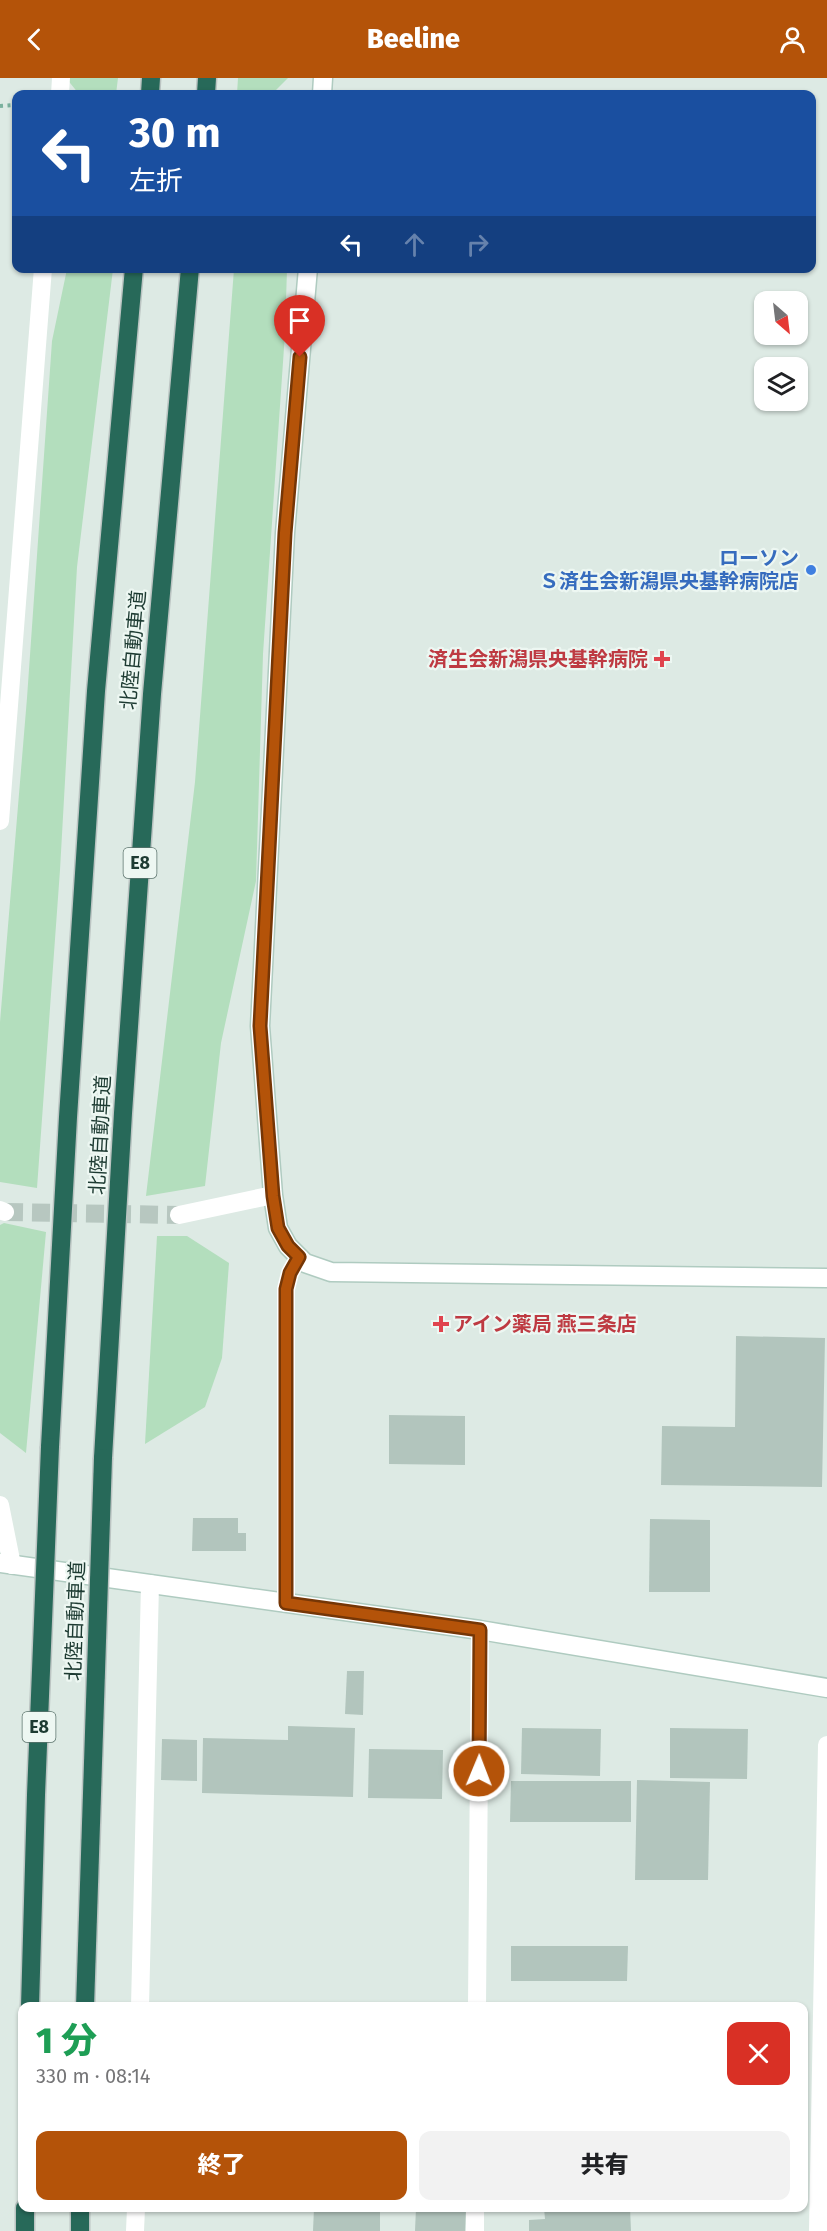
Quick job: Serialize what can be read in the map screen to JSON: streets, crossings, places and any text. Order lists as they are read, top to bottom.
{
  "streets": {
    "highway": ["北陸自動車道", "E8"]
  },
  "places": {
    "other": ["ローソン Ｓ済生会新潟県央基幹病院店"],
    "health": ["済生会新潟県央基幹病院", "アイン薬局 燕三条店"]
  },
  "north": "bottom right",
  "page": {
    "header": "Beeline",
    "turn": ["30 m", "左折"],
    "heading": ["1 分", "330 m · 08:14"],
    "buttons": ["終了", "共有"]
  }
}
